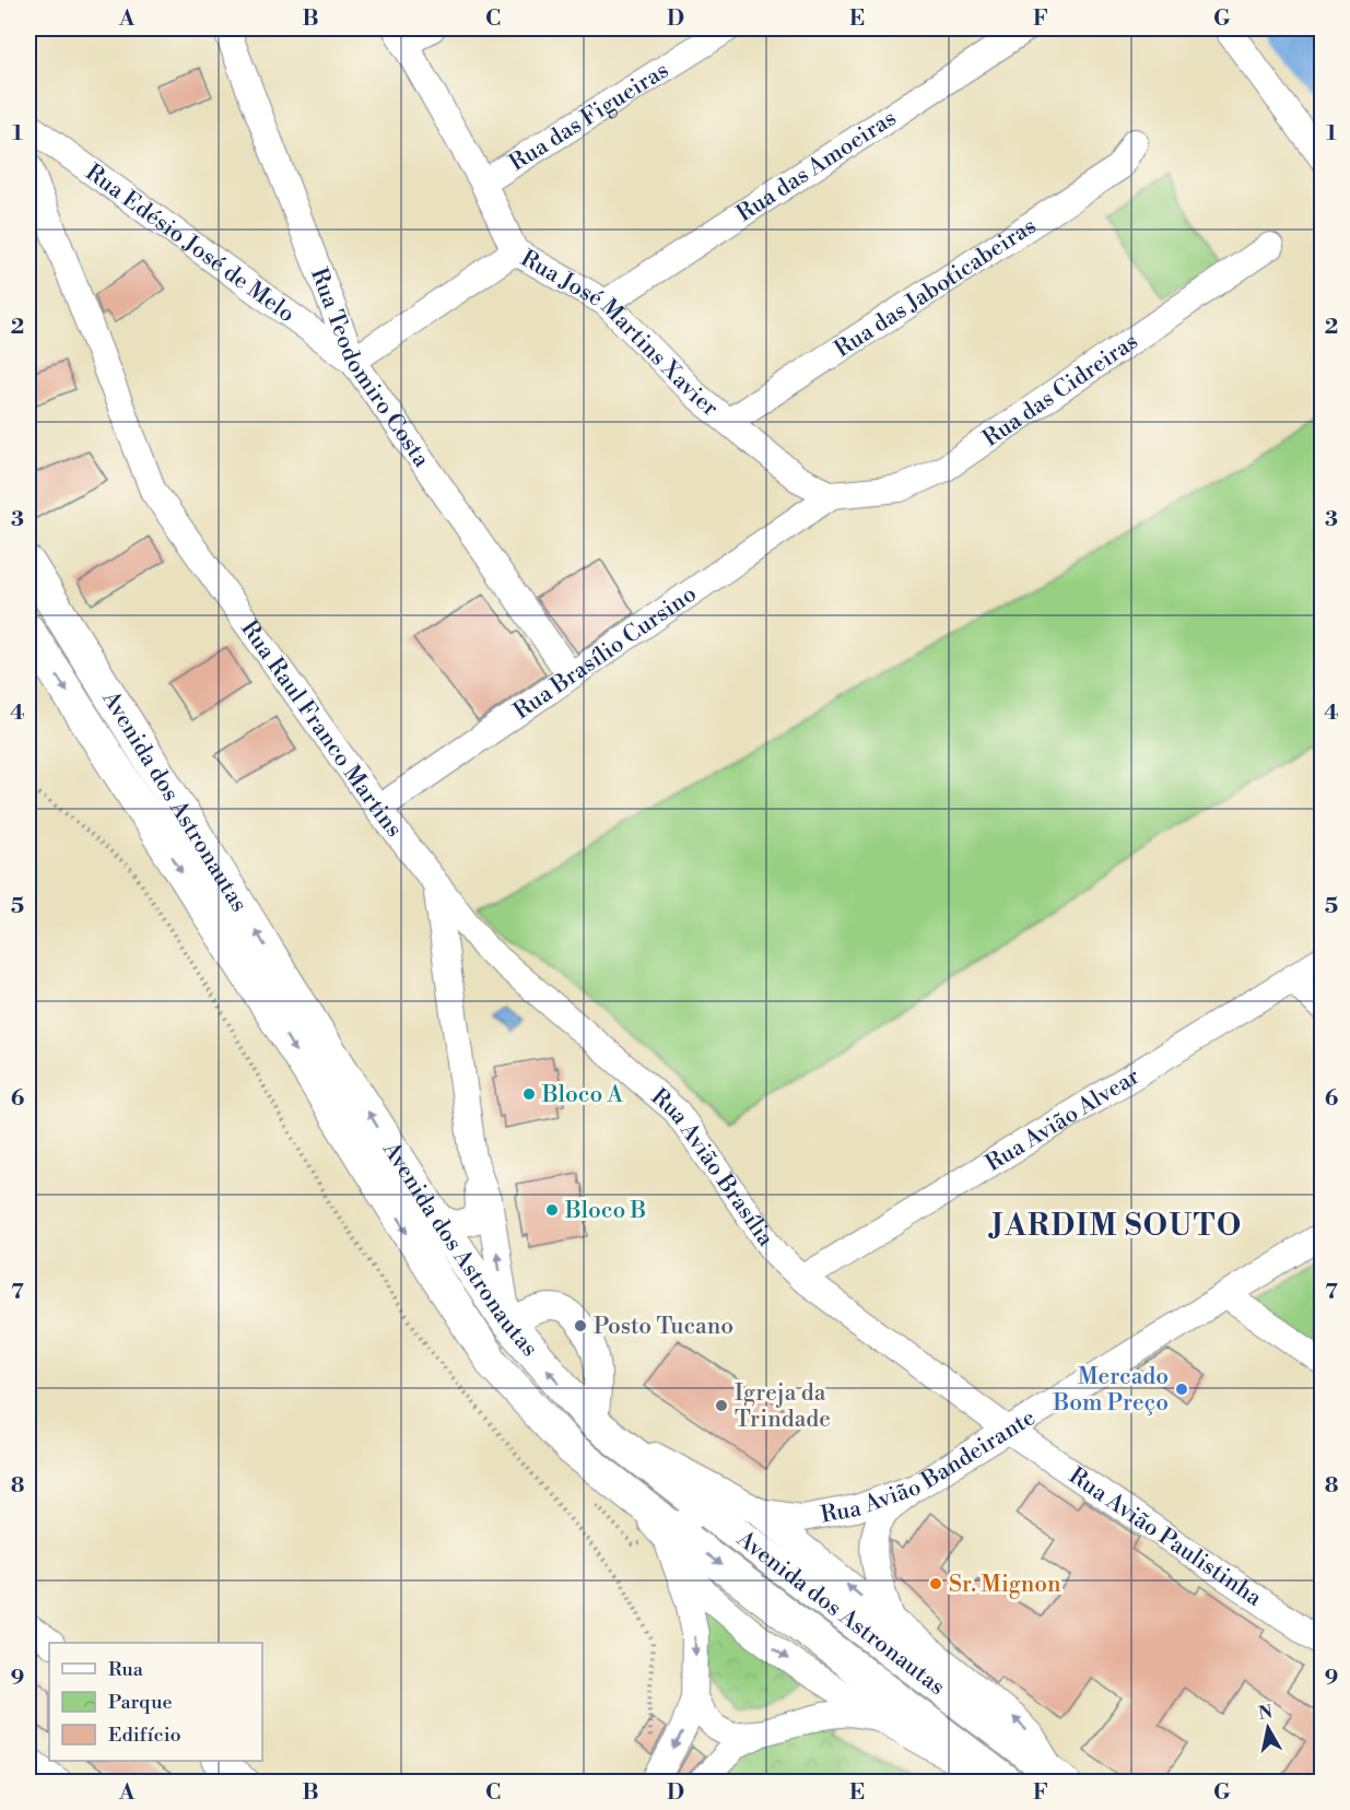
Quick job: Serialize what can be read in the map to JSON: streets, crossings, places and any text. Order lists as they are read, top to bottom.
{
  "streets": {
    "main road": ["Avenida dos Astronautas"],
    "street": [
      "Rua das Figueiras",
      "Rua das Amoeiras",
      "Rua Edésio José de Melo",
      "Rua das Jaboticabeiras",
      "Rua José Martins Xavier",
      "Rua Teodomiro Costa",
      "Rua das Cidreiras",
      "Rua Brasílio Cursino",
      "Rua Raul Franco Martins",
      "Rua Avião Alvear",
      "Rua Avião Brasília",
      "Rua Avião Bandeirante",
      "Rua Avião Paulistinha"
    ]
  },
  "crossings": [
    ["Rua das Figueiras", "Rua José Martins Xavier"],
    ["Rua das Amoeiras", "Rua José Martins Xavier"],
    ["Rua Edésio José de Melo", "Rua Teodomiro Costa"],
    ["Rua das Jaboticabeiras", "Rua José Martins Xavier"],
    ["Rua José Martins Xavier", "Rua das Cidreiras"],
    ["Rua José Martins Xavier", "Rua Brasílio Cursino"],
    ["Rua Teodomiro Costa", "Rua Brasílio Cursino"],
    ["Rua das Cidreiras", "Rua Brasílio Cursino"],
    ["Rua Brasílio Cursino", "Rua Raul Franco Martins"],
    ["Rua Raul Franco Martins", "Rua Avião Brasília"],
    ["Rua Avião Alvear", "Rua Avião Brasília"],
    ["Rua Avião Brasília", "Rua Avião Bandeirante"],
    ["Rua Avião Brasília", "Rua Avião Paulistinha"],
    ["Rua Avião Bandeirante", "Rua Avião Paulistinha"]
  ],
  "districts": ["JARDIM SOUTO"],
  "places": [
    "Bloco A",
    "Bloco B",
    "Posto Tucano",
    "Mercado Bom Preço",
    "Igreja da Trindade",
    "Sr. Mignon"
  ],
  "legend": ["Rua", "Parque", "Edifício"],
  "north": "top",
  "grid": {
    "columns": [
      "A",
      "B",
      "C",
      "D",
      "E",
      "F",
      "G"
    ],
    "rows": [
      "1",
      "2",
      "3",
      "4",
      "5",
      "6",
      "7",
      "8",
      "9"
    ]
  }
}
